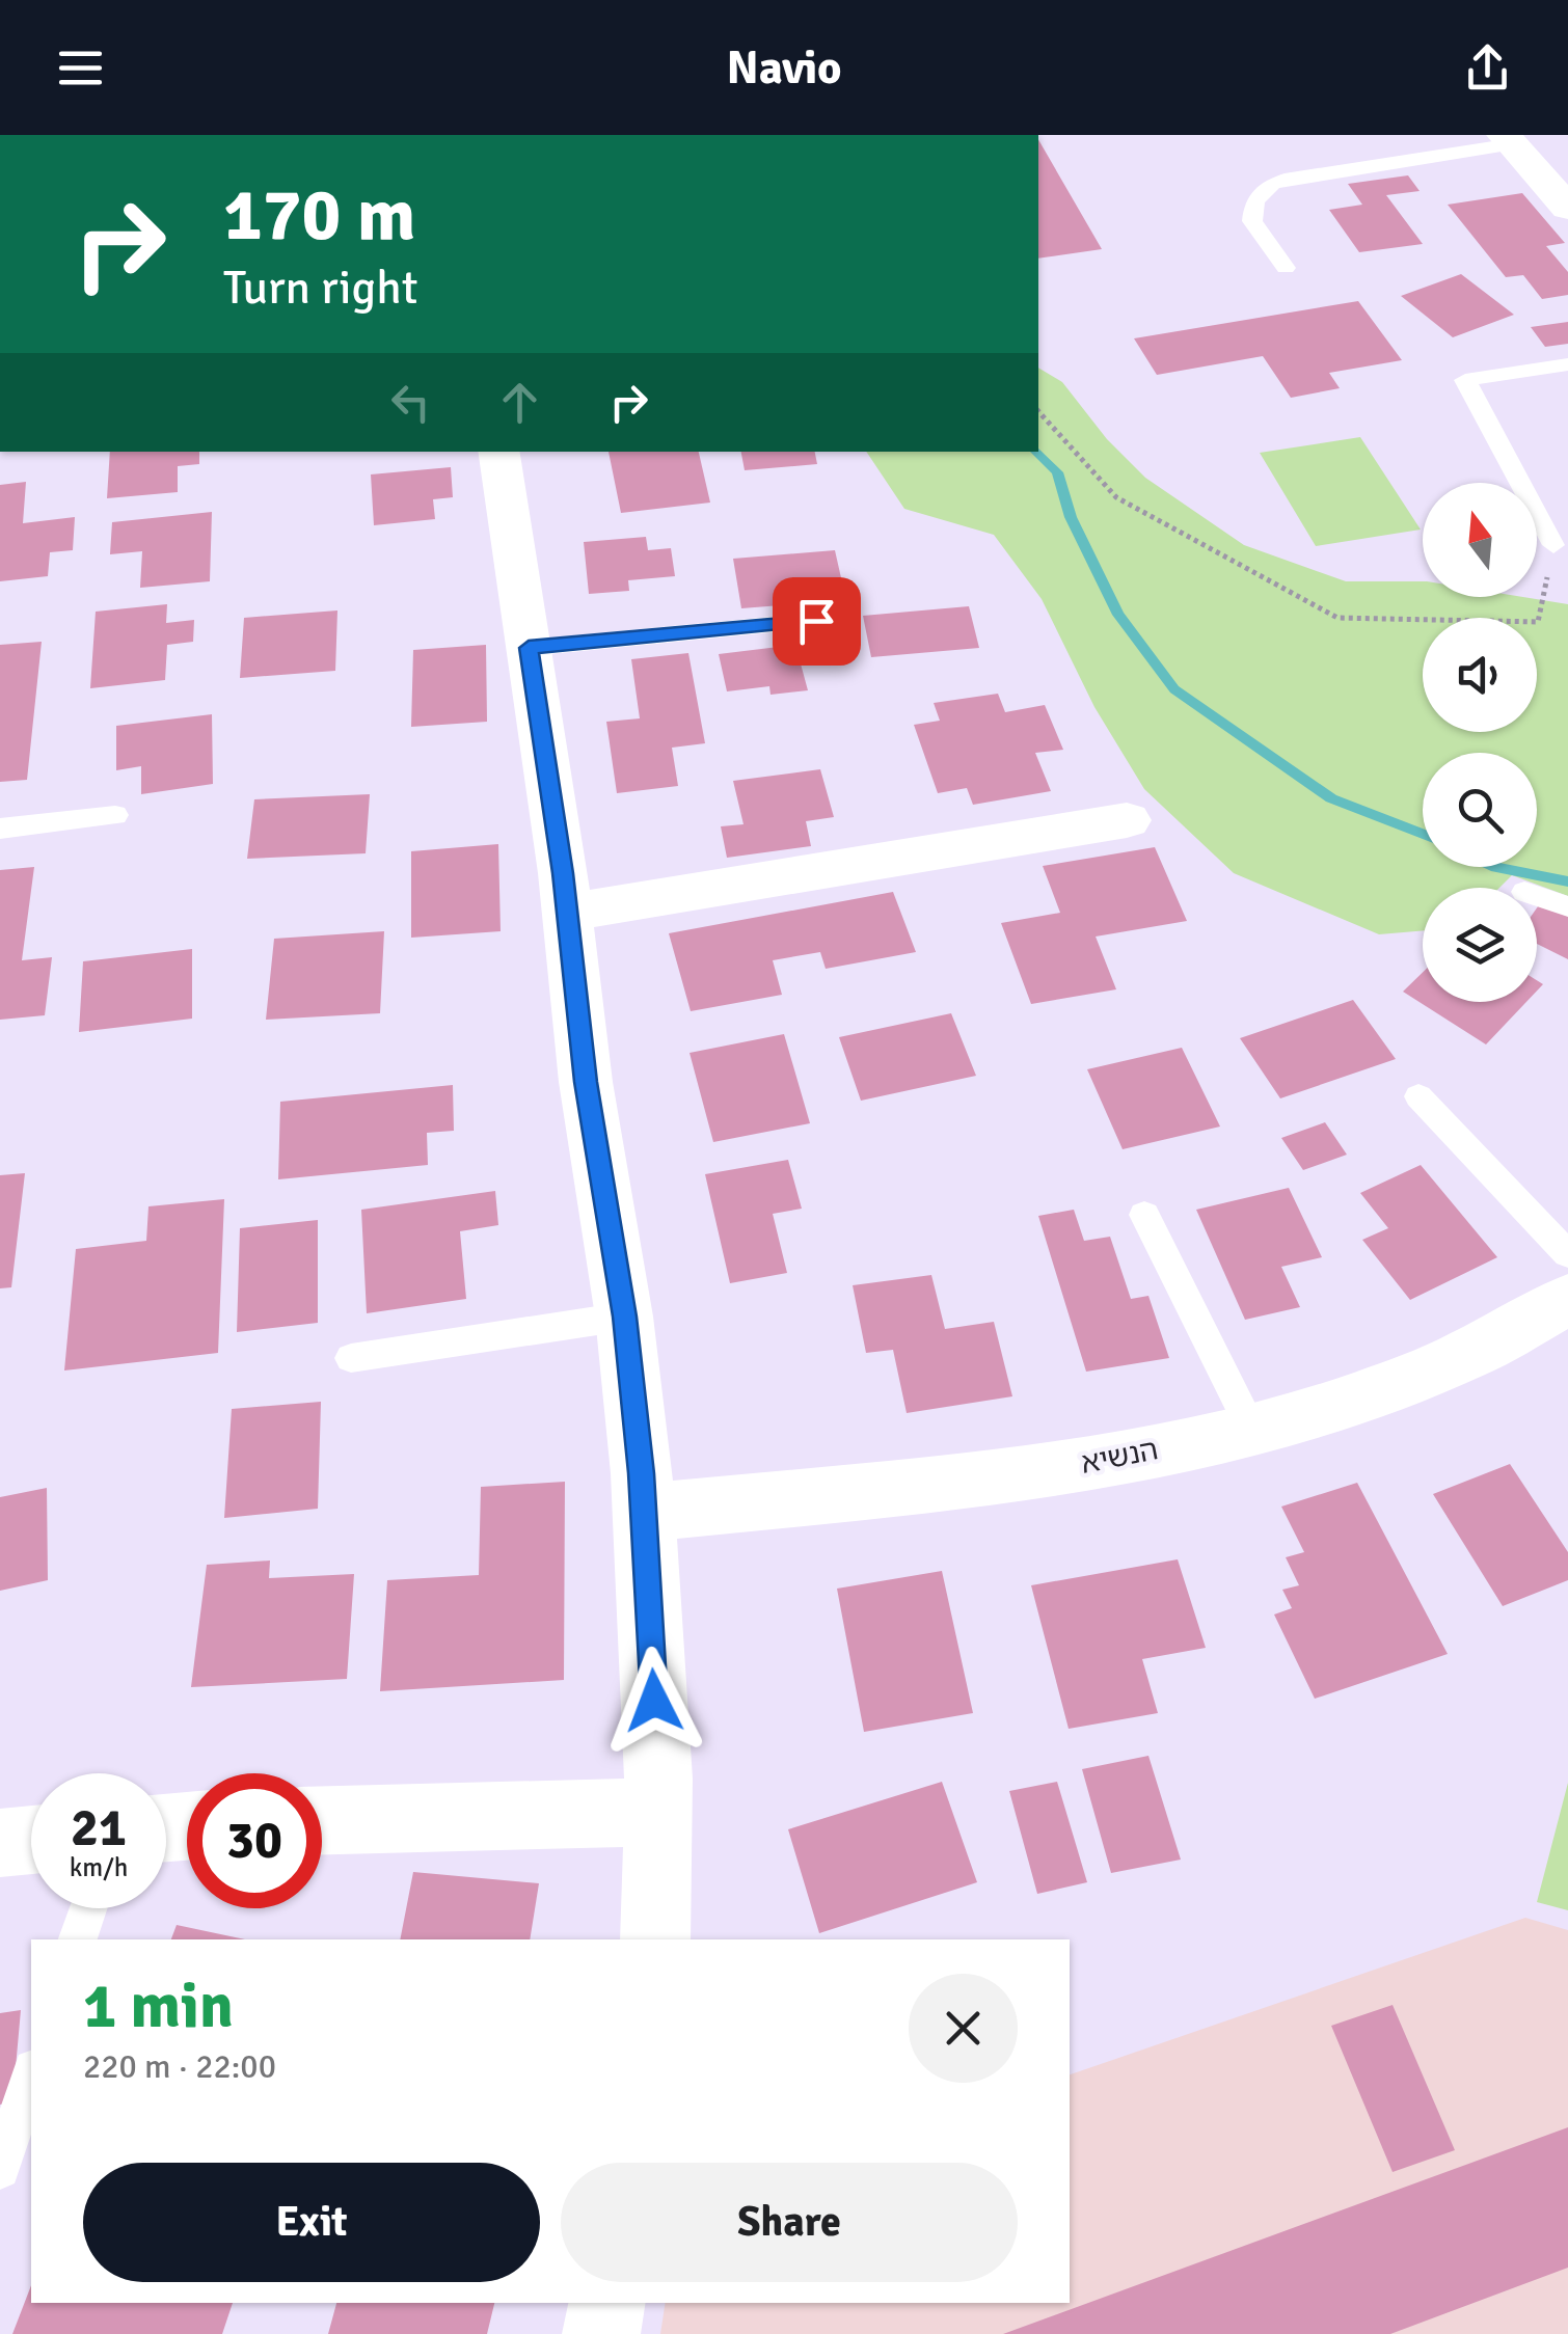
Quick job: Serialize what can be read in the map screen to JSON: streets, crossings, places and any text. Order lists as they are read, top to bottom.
{
  "streets": {
    "street": ["הנשיא"]
  },
  "north": "top",
  "page": {
    "header": "Navio",
    "turn": ["170 m", "Turn right"],
    "speed": "21 km/h",
    "limit": "30",
    "heading": ["1 min", "220 m · 22:00"],
    "buttons": ["Exit", "Share"]
  }
}
